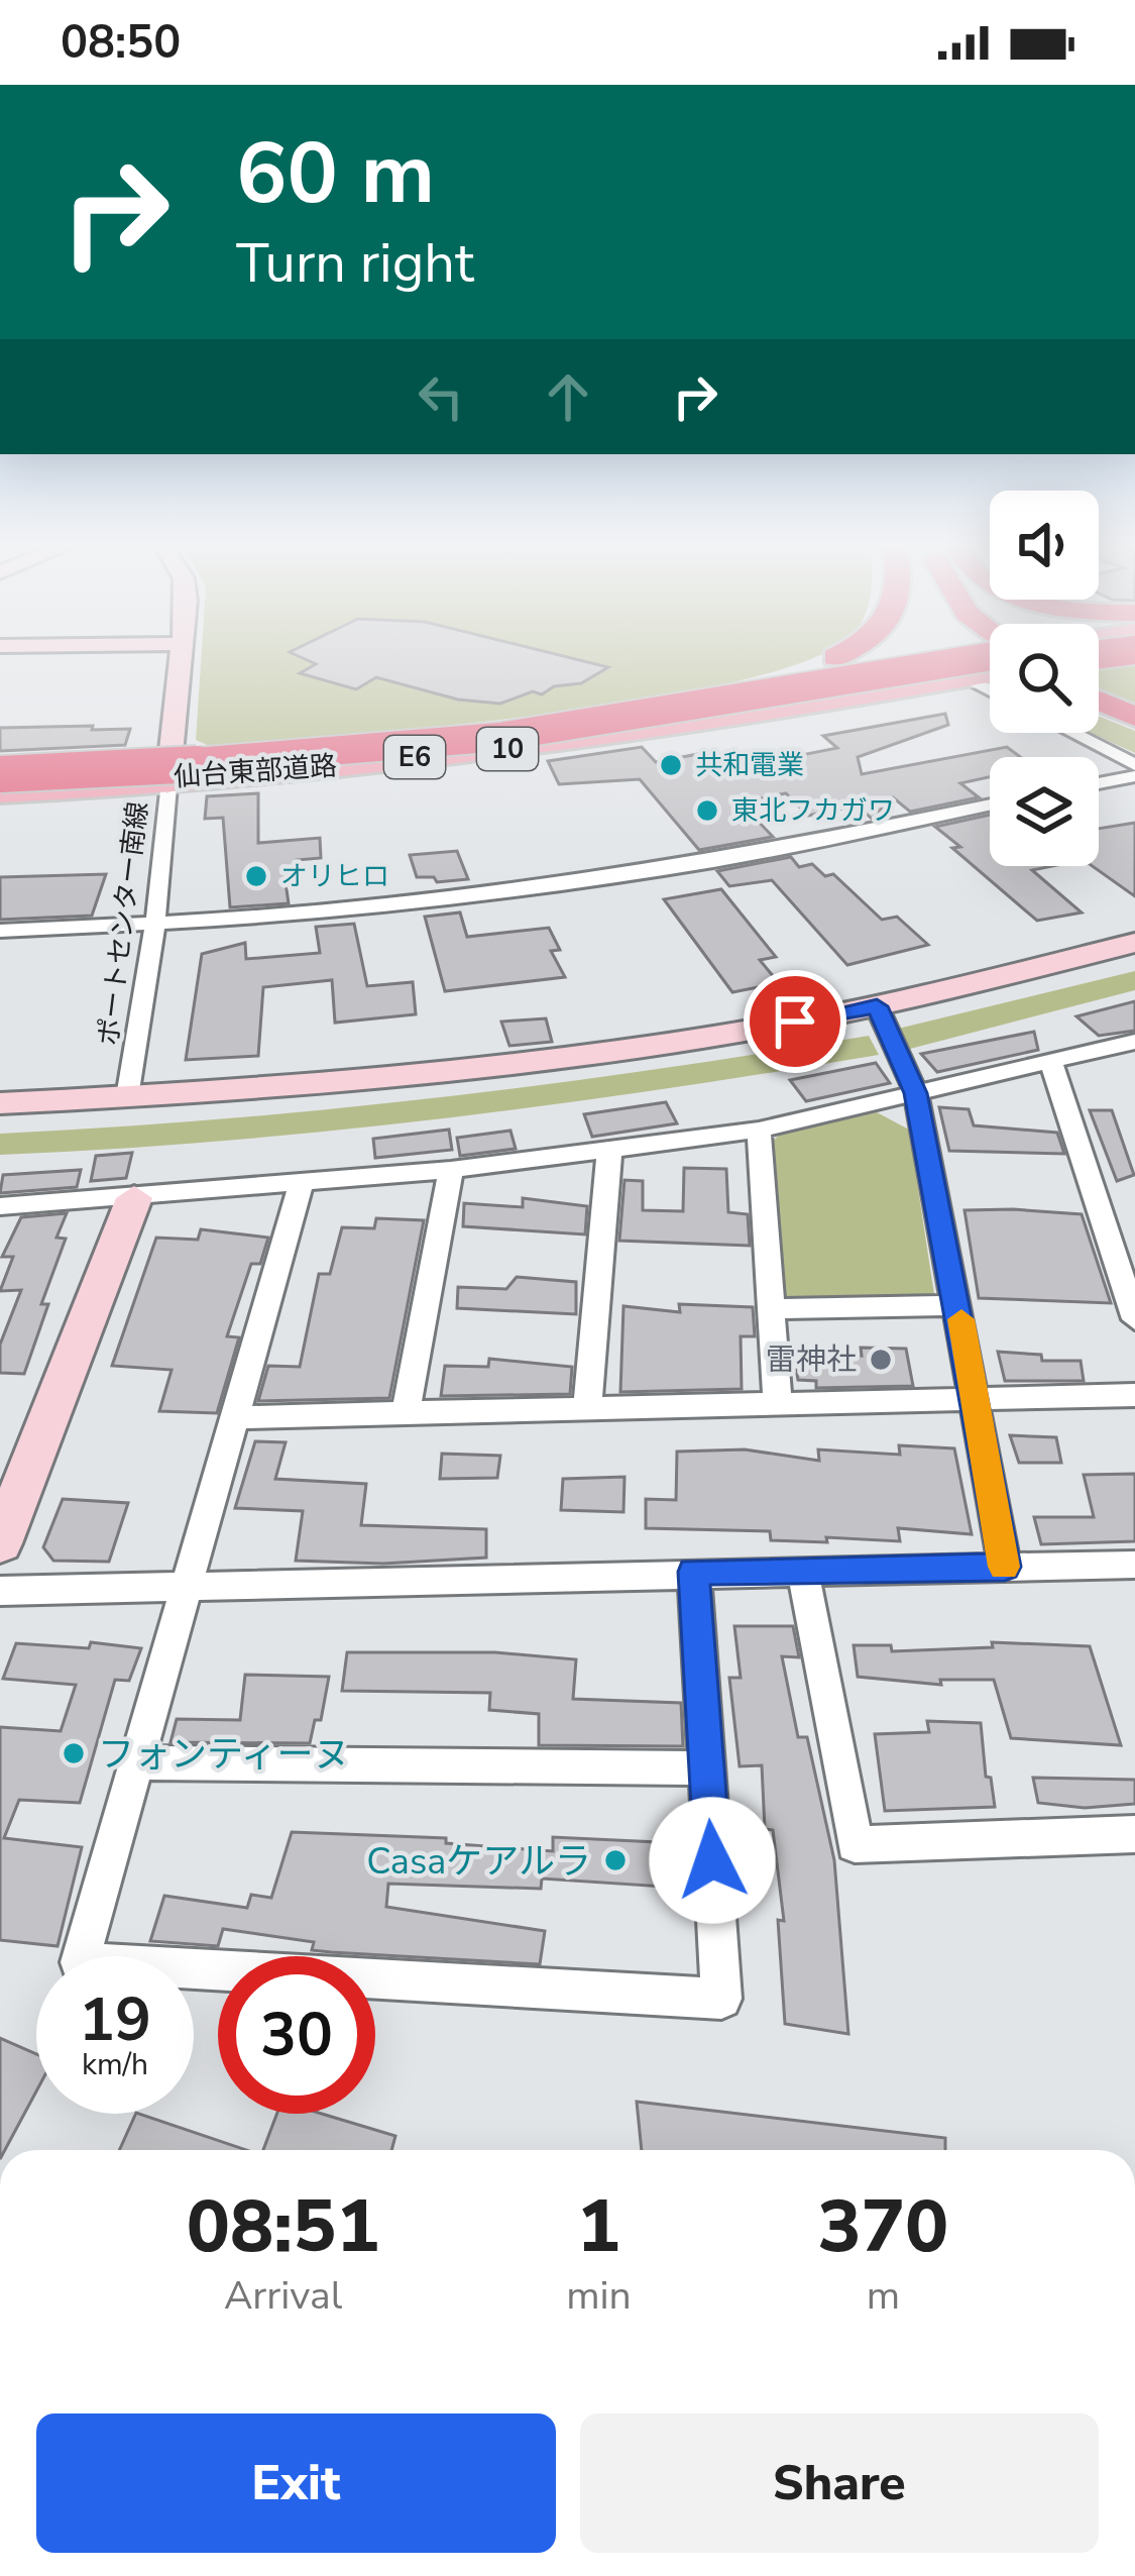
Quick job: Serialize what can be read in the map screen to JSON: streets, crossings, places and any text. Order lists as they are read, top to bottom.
{
  "streets": {
    "highway": ["E6", "仙台東部道路"],
    "main road": ["10"],
    "street": ["ポートセンター南線"]
  },
  "crossings": [
    ["10", "仙台東部道路"],
    ["10", "ポートセンター南線"]
  ],
  "places": [
    "共和電業",
    "東北フカガワ",
    "オリヒロ",
    "雷神社",
    "フォンティーヌ",
    "Casaケアルラ"
  ],
  "page": {
    "status": "08:50",
    "turn": ["60 m", "Turn right"],
    "speed": "19 km/h",
    "limit": "30",
    "eta": [
      "08:51",
      "Arrival",
      "1",
      "min",
      "370",
      "m"
    ],
    "buttons": ["Exit", "Share"]
  }
}
